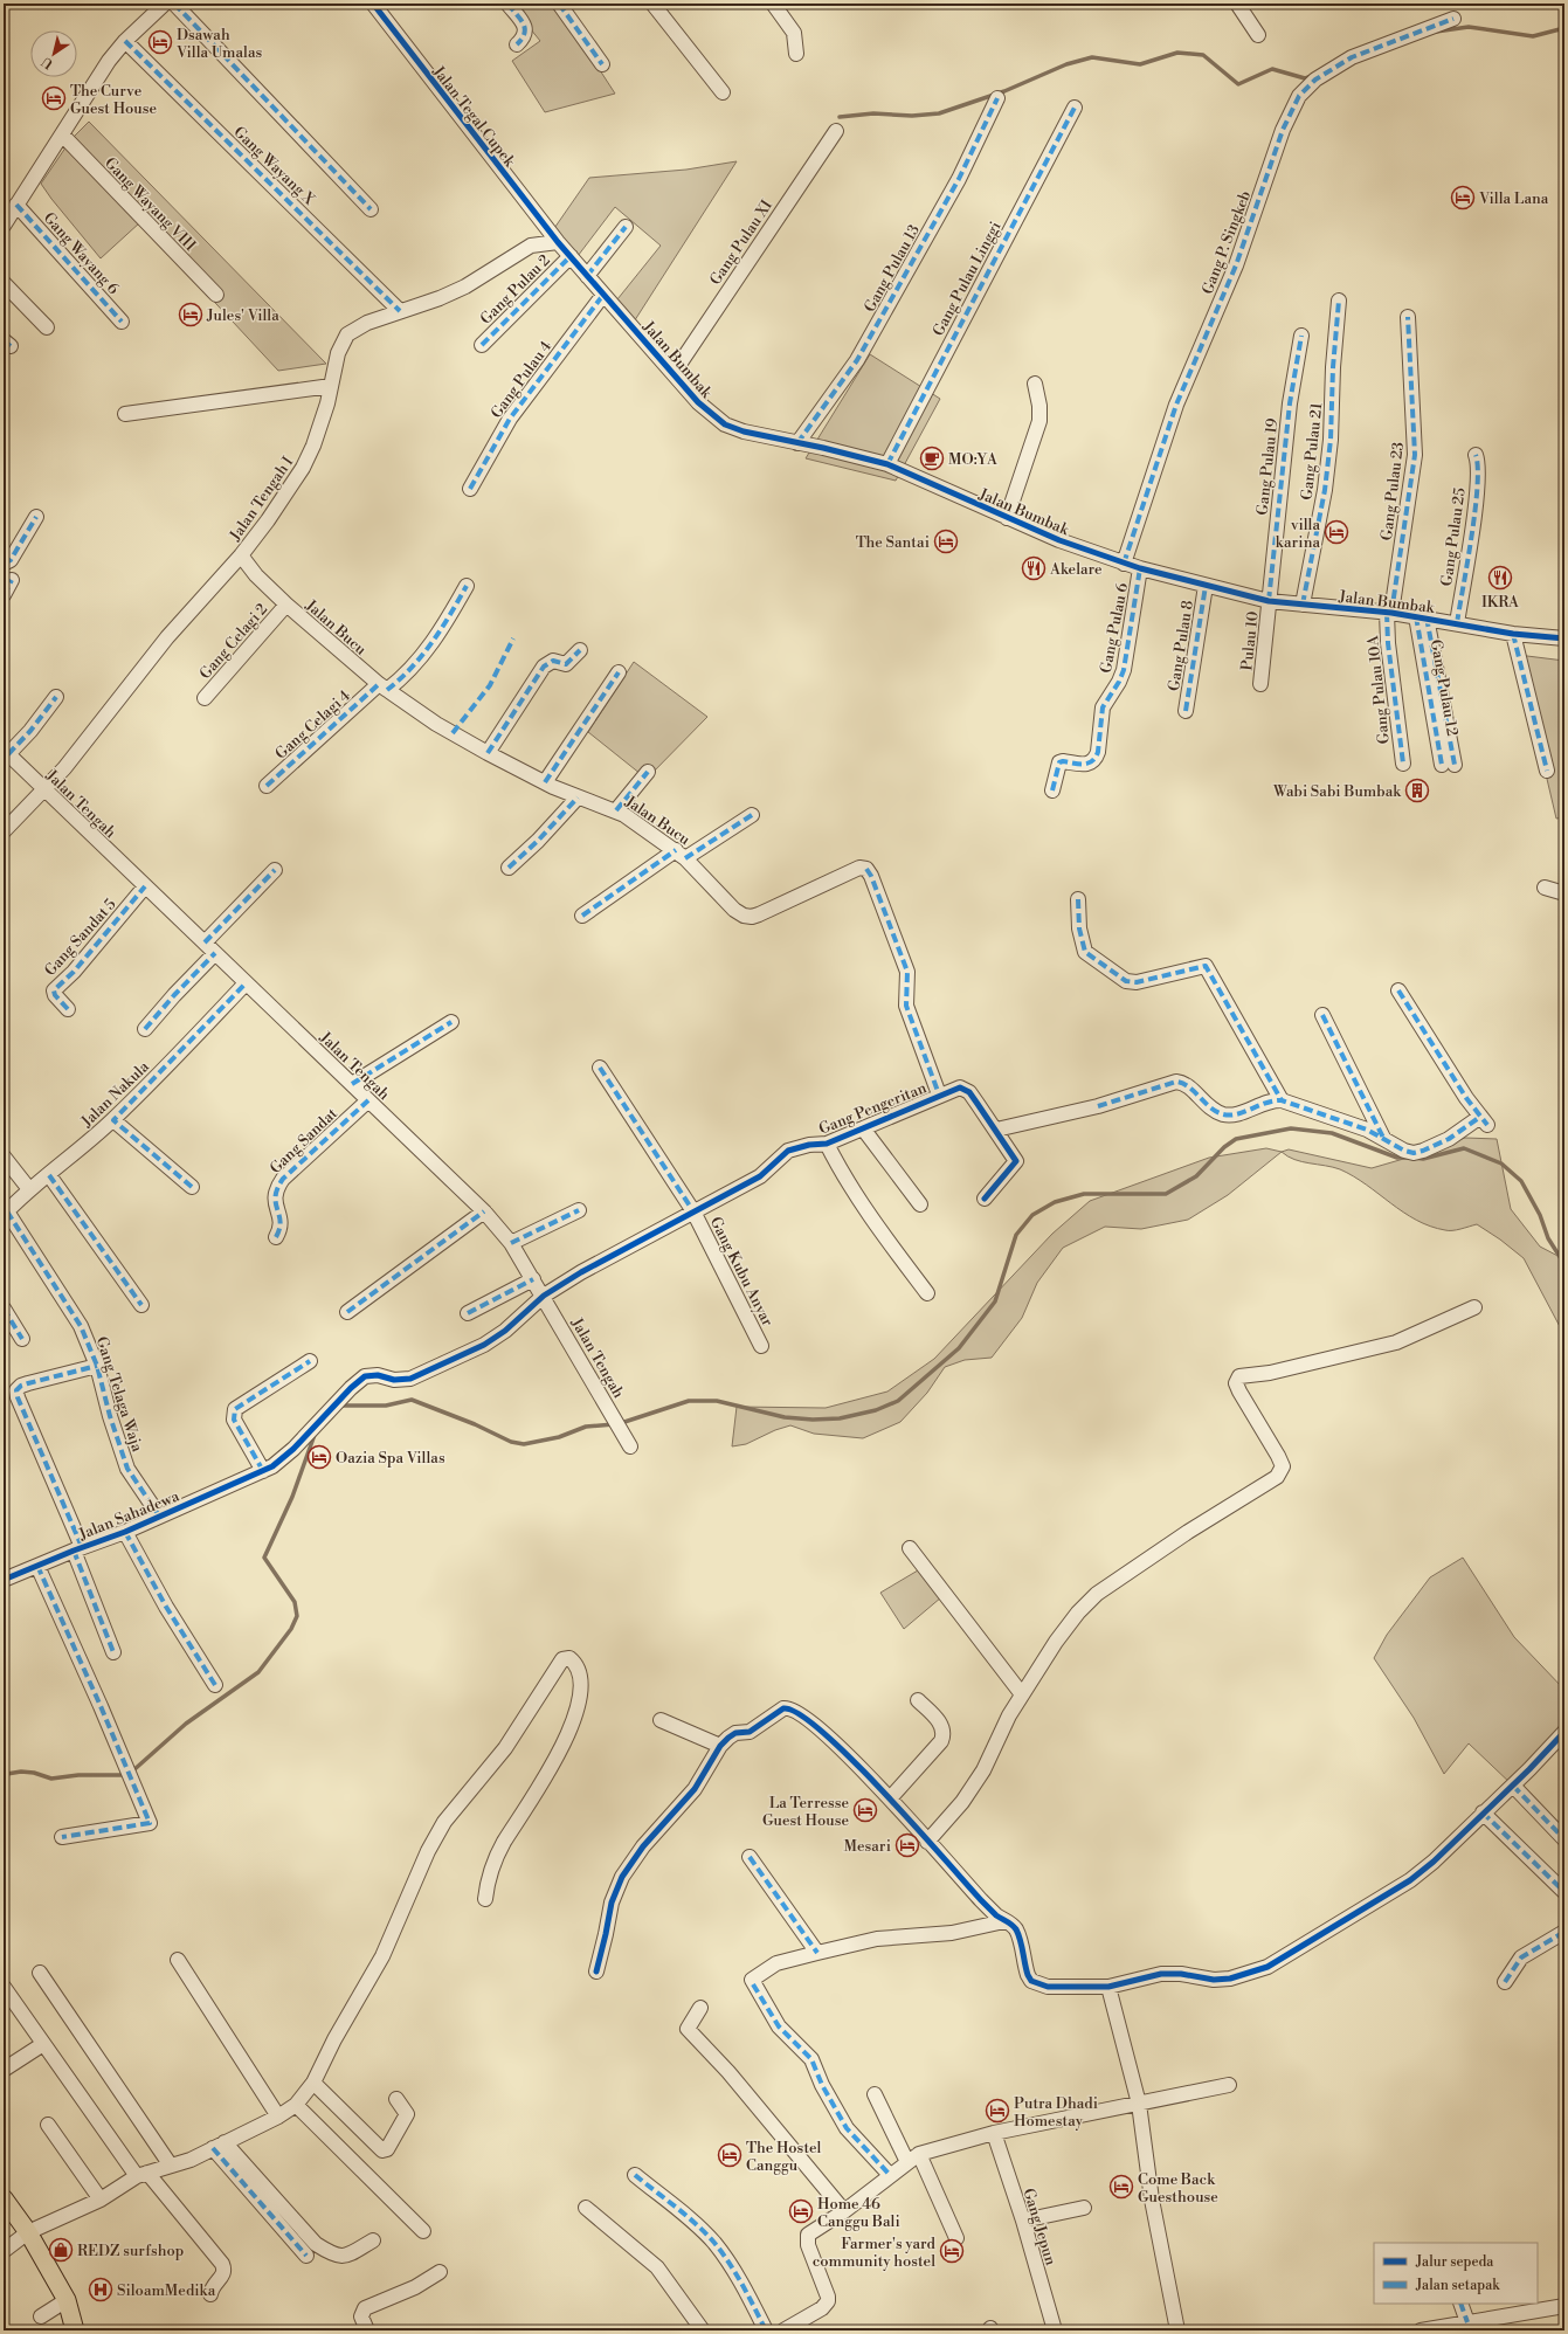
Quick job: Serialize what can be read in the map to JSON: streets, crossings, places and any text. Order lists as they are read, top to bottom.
{
  "streets": {
    "street": [
      "Jalan Tegal Cupek",
      "Gang Wayang X",
      "Gang Wayang VIII",
      "Gang Pulau XI",
      "Gang P. Singkeb",
      "Gang Wayang 6",
      "Gang Pulau 13",
      "Gang Pulau Linggi",
      "Gang Pulau 2",
      "Jalan Bumbak",
      "Gang Pulau 4",
      "Gang Pulau 21",
      "Gang Pulau 19",
      "Gang Pulau 23",
      "Jalan Tengah I",
      "Gang Pulau 25",
      "Jalan Bucu",
      "Gang Pulau 6",
      "Gang Celagi 2",
      "Pulau 10",
      "Gang Pulau 8",
      "Gang Pulau 12",
      "Gang Pulau 10A",
      "Gang Celagi 4",
      "Jalan Tengah",
      "Gang Sandat 5",
      "Jalan Nakula",
      "Gang Pengeritan",
      "Gang Sandat",
      "Gang Kubu Anyar",
      "Gang Telaga Waja",
      "Jalan Sahadewa",
      "Gang Jepun"
    ]
  },
  "crossings": [
    ["Jalan Tegal Cupek", "Jalan Bumbak"],
    ["Jalan Tegal Cupek", "Jalan Tengah I"],
    ["Gang Wayang X", "Jalan Tengah I"],
    ["Gang Pulau XI", "Jalan Bumbak"],
    ["Gang P. Singkeb", "Jalan Bumbak"],
    ["Gang Pulau 13", "Jalan Bumbak"],
    ["Gang Pulau Linggi", "Jalan Bumbak"],
    ["Gang Pulau 2", "Jalan Bumbak"],
    ["Jalan Bumbak", "Gang Pulau 4"],
    ["Jalan Bumbak", "Gang Pulau 21"],
    ["Jalan Bumbak", "Gang Pulau 19"],
    ["Jalan Bumbak", "Gang Pulau 23"],
    ["Jalan Bumbak", "Jalan Tengah I"],
    ["Jalan Bumbak", "Gang Pulau 25"],
    ["Jalan Bumbak", "Gang Pulau 6"],
    ["Jalan Bumbak", "Pulau 10"],
    ["Jalan Bumbak", "Gang Pulau 8"],
    ["Jalan Bumbak", "Gang Pulau 12"],
    ["Jalan Bumbak", "Gang Pulau 10A"],
    ["Gang Pulau 19", "Pulau 10"],
    ["Gang Pulau 23", "Gang Pulau 10A"],
    ["Jalan Tengah I", "Jalan Bucu"],
    ["Jalan Tengah I", "Jalan Tengah"],
    ["Jalan Bucu", "Gang Celagi 2"],
    ["Jalan Bucu", "Gang Celagi 4"],
    ["Jalan Bucu", "Gang Pengeritan"],
    ["Jalan Tengah", "Gang Sandat 5"],
    ["Jalan Tengah", "Jalan Nakula"],
    ["Jalan Tengah", "Gang Pengeritan"],
    ["Jalan Tengah", "Gang Sandat"],
    ["Jalan Tengah", "Jalan Sahadewa"],
    ["Jalan Nakula", "Gang Telaga Waja"],
    ["Gang Pengeritan", "Gang Kubu Anyar"],
    ["Gang Pengeritan", "Jalan Sahadewa"],
    ["Gang Telaga Waja", "Jalan Sahadewa"]
  ],
  "places": {
    "hotel": [
      "Dsawah Villa Umalas",
      "The Curve Guest House",
      "Villa Lana",
      "Jules' Villa",
      "villa karina",
      "The Santai",
      "Oazia Spa Villas",
      "La Terresse Guest House",
      "Mesari",
      "Putra Dhadi Homestay",
      "The Hostel Canggu",
      "Come Back Guesthouse",
      "Home 46 Canggu Bali",
      "Farmer's yard community hostel"
    ],
    "cafe": ["MO:YA"],
    "restaurant": ["Akelare", "IKRA"],
    "building": ["Wabi Sabi Bumbak"],
    "shop": ["REDZ surfshop"],
    "hospital": ["SiloamMedika"]
  },
  "legend": ["Jalur sepeda", "Jalan setapak"],
  "north": "bottom left"
}
